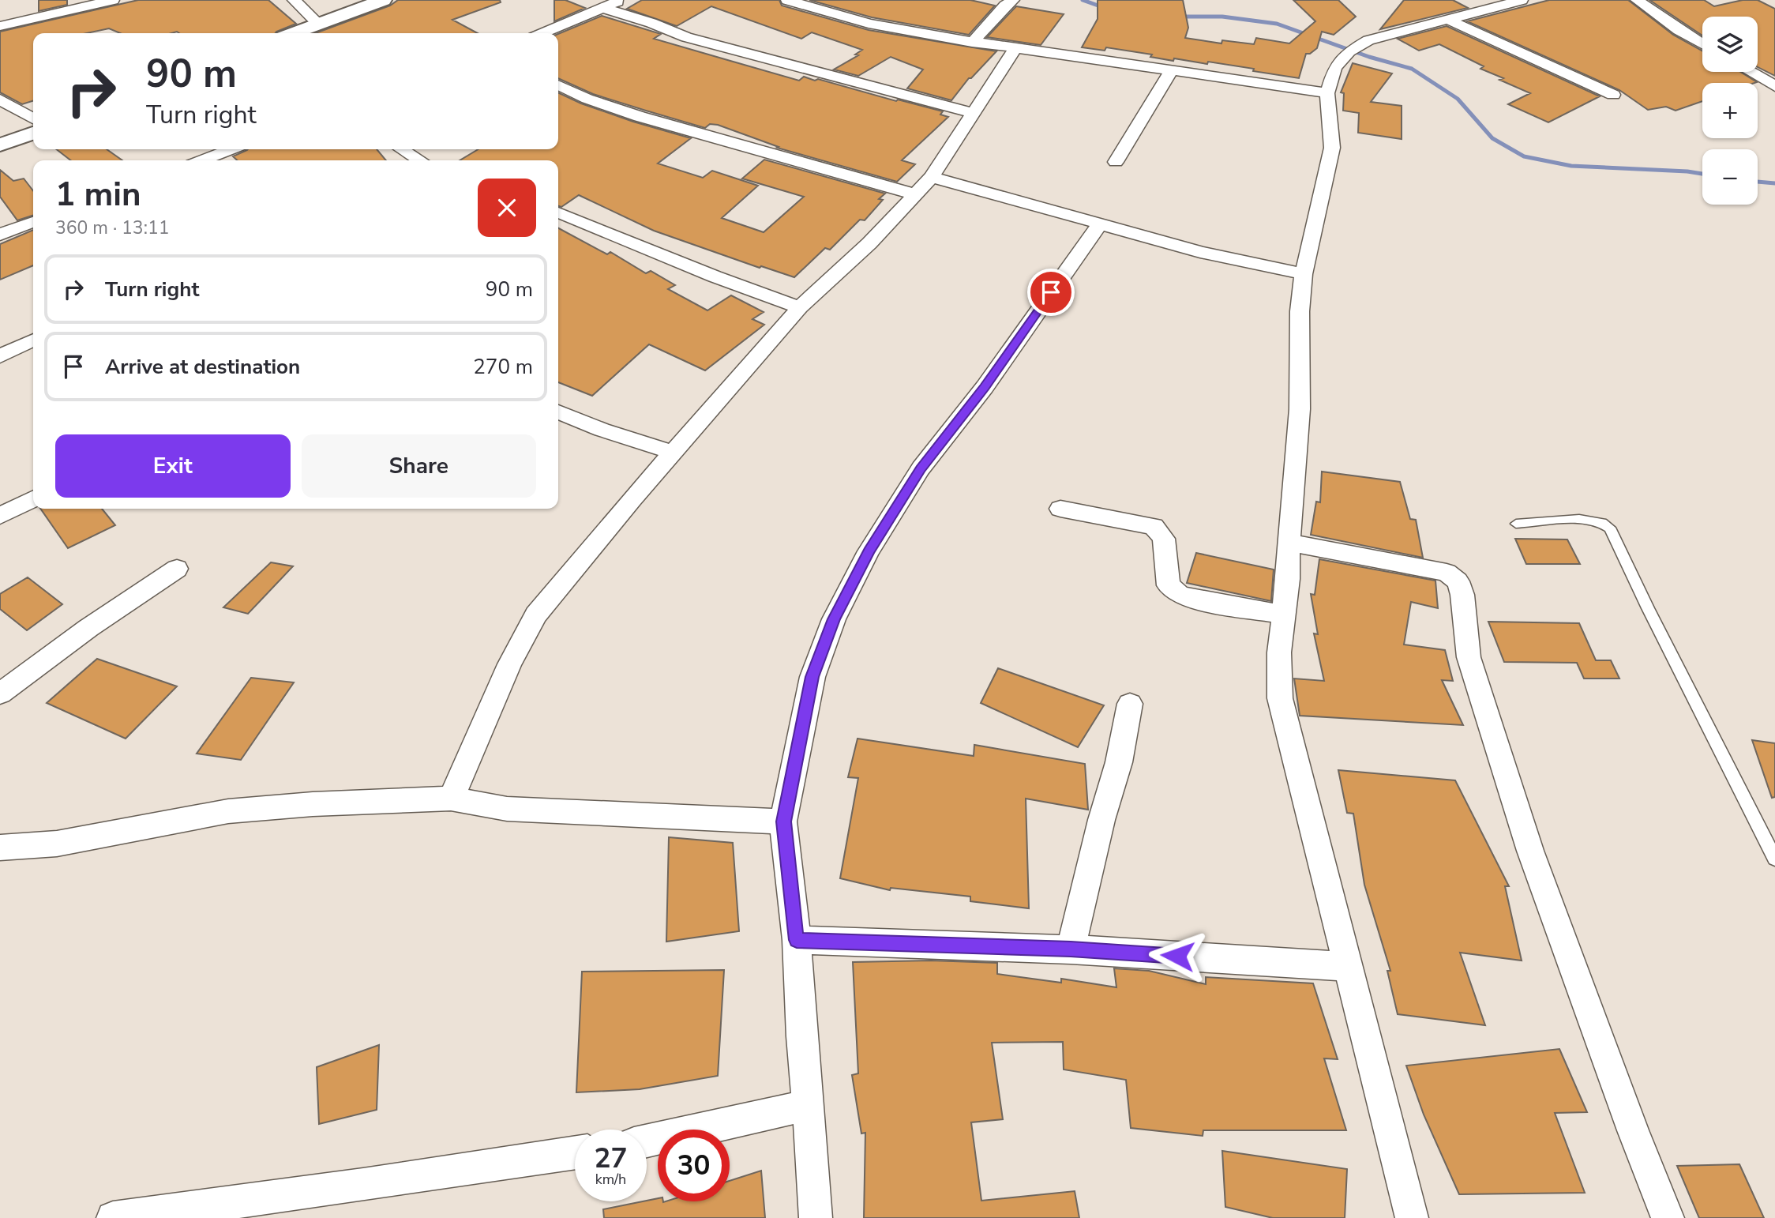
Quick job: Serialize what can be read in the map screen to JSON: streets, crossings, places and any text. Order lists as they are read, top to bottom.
{
  "page": {
    "map_buttons": ["+", "−"],
    "turn": ["90 m", "Turn right"],
    "heading": ["1 min", "360 m · 13:11"],
    "list": [
      {
        "name": "Turn right",
        "value": "90 m"
      },
      {
        "name": "Arrive at destination",
        "value": "270 m"
      }
    ],
    "buttons": ["Exit", "Share"],
    "speed": "27 km/h",
    "limit": "30"
  }
}
